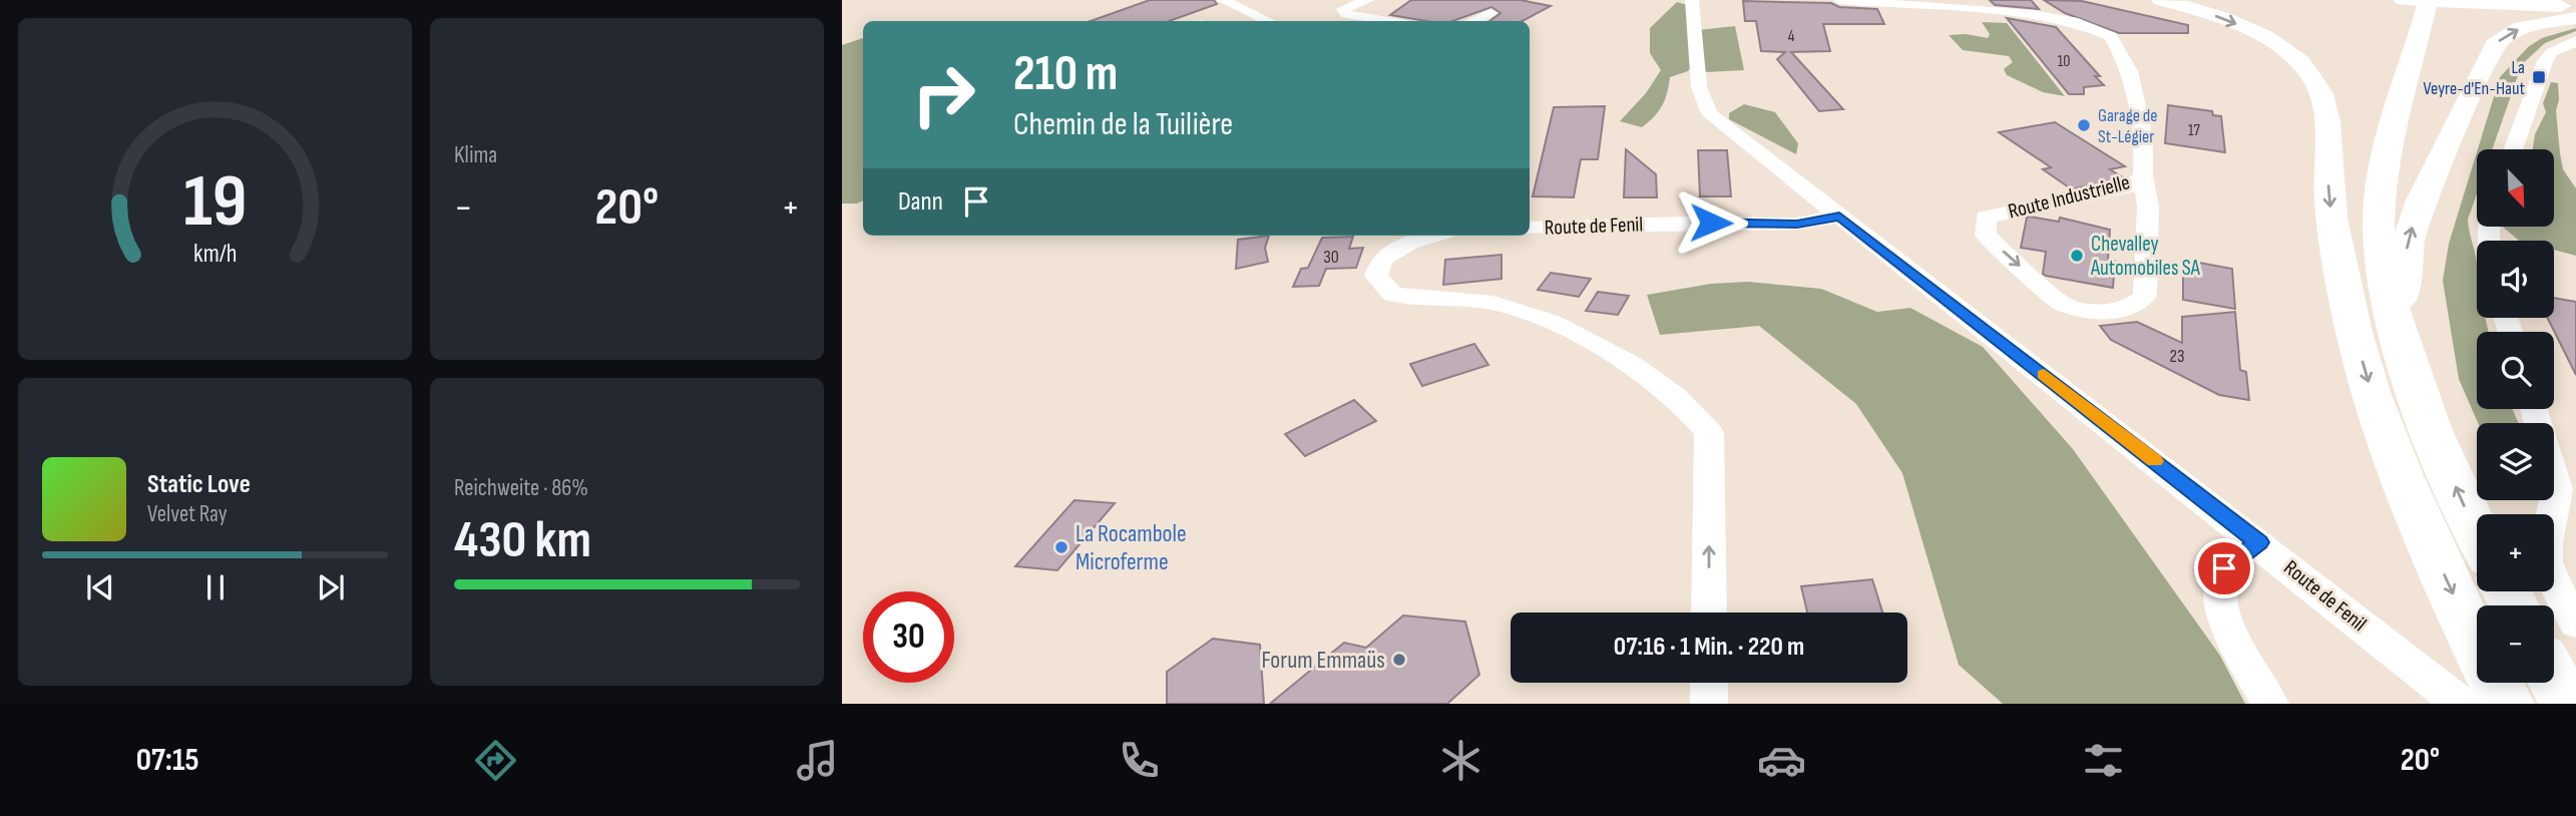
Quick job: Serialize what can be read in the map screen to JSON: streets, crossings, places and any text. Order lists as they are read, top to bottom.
{
  "streets": {
    "street": ["Route Industrielle", "Route de Fenil"]
  },
  "places": {
    "transit": ["La Veyre-d'En-Haut"],
    "other": [
      "Garage de St-Légier",
      "Chevalley Automobiles SA",
      "La Rocambole Microferme",
      "Forum Emmaüs"
    ]
  },
  "house_numbers": [
    "4",
    "10",
    "17",
    "30",
    "23"
  ],
  "north": "bottom right",
  "page": {
    "tile": [
      "Klima",
      ["Reichweite · 86%", "430 km"]
    ],
    "turn": ["210 m", "Chemin de la Tuilière"],
    "map_buttons": ["+", "−"],
    "then": "Dann",
    "heat": ["−", "20°", "+"],
    "song": ["Static Love", "Velvet Ray"],
    "limit": "30",
    "trip": "07:16 · 1 Min. · 220 m",
    "tabs": ["07:15", "20°"],
    "gauge": ["19", "km/h"]
  }
}
